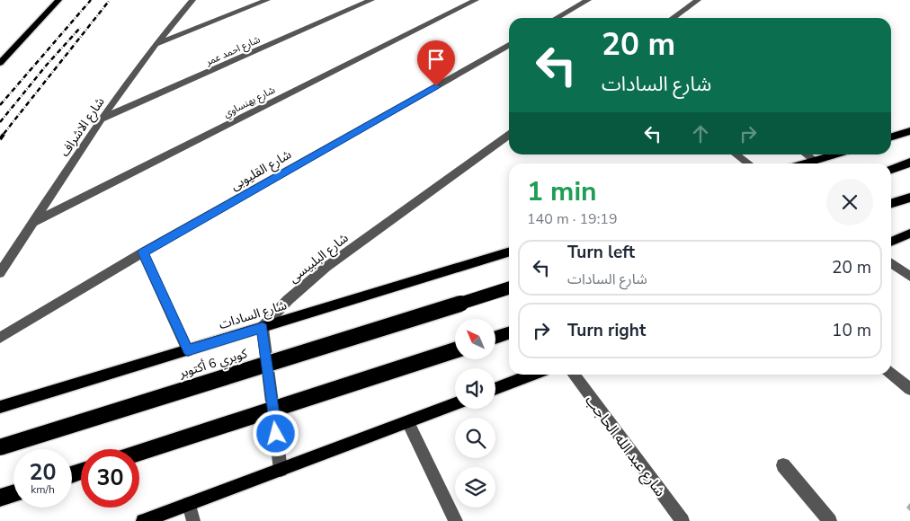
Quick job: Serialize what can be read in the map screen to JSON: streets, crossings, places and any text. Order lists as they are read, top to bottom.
{
  "streets": {
    "highway": ["كوبري 6 أكتوبر"],
    "main road": ["شارع السادات"],
    "street": [
      "شارع احمد عمر",
      "شارع بهنساوي",
      "شارع الاشراف",
      "شارع القليوبى",
      "شارع البلبيسى",
      "شارع عبد الله الحاجب"
    ]
  },
  "crossings": [
    ["شارع احمد عمر", "شارع الاشراف"],
    ["شارع بهنساوي", "شارع الاشراف"],
    ["شارع البلبيسى", "شارع السادات"]
  ],
  "north": "top left",
  "page": {
    "turn": ["20 m", "شارع السادات"],
    "heading": ["1 min", "140 m · 19:19"],
    "list": [
      {
        "name": "Turn left",
        "note": "شارع السادات",
        "value": "20 m"
      },
      {
        "name": "Turn right",
        "value": "10 m"
      }
    ],
    "speed": "20 km/h",
    "limit": "30"
  }
}
